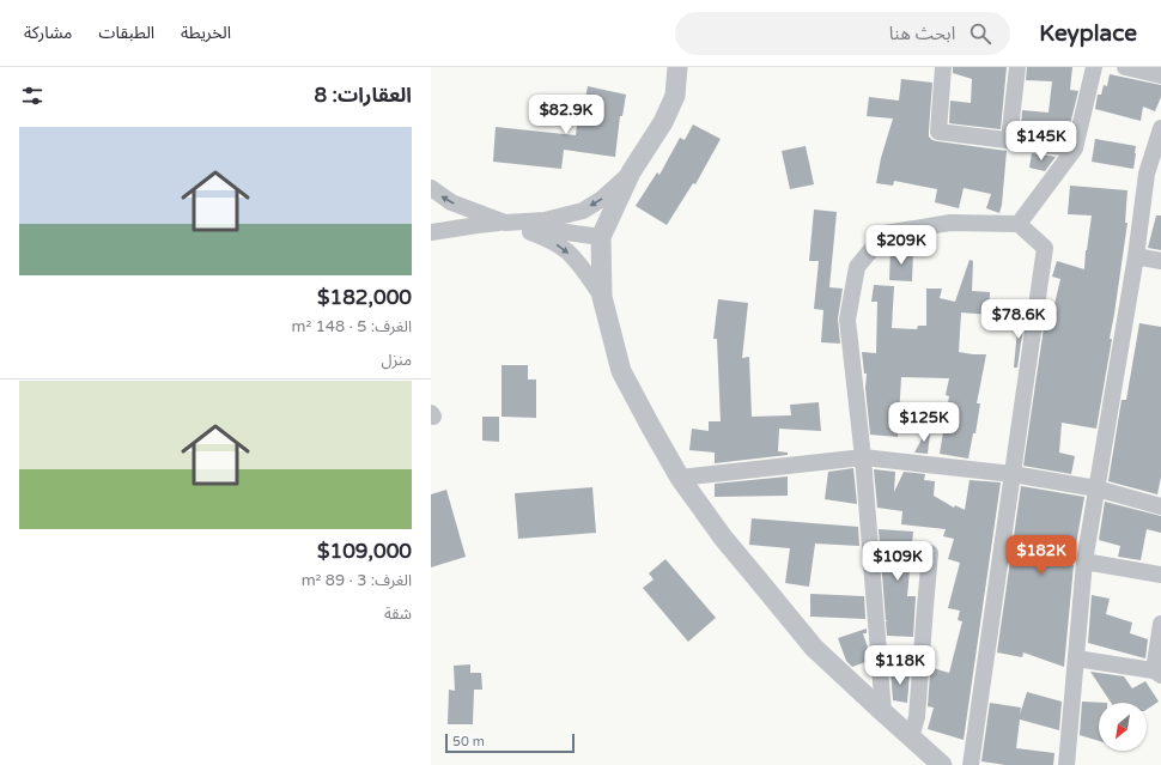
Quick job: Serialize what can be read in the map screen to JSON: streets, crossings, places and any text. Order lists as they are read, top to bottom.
{
  "scale_bar": "50 m",
  "north": "bottom left",
  "page": {
    "header": "Keyplace",
    "search": "ابحث هنا",
    "nav": ["الخريطة", "الطبقات", "مشاركة"],
    "heading": "العقارات: 8",
    "price": [
      "$82.9K",
      "$145K",
      "$209K",
      "$78.6K",
      "$125K",
      "$182K",
      "$109K",
      "$118K"
    ],
    "list": [
      {
        "name": "$182,000",
        "note": "الغرف: 5 · 148 m² · منزل"
      },
      {
        "name": "$109,000",
        "note": "الغرف: 3 · 89 m² · شقة"
      }
    ],
    "scale": "50 m"
  }
}
